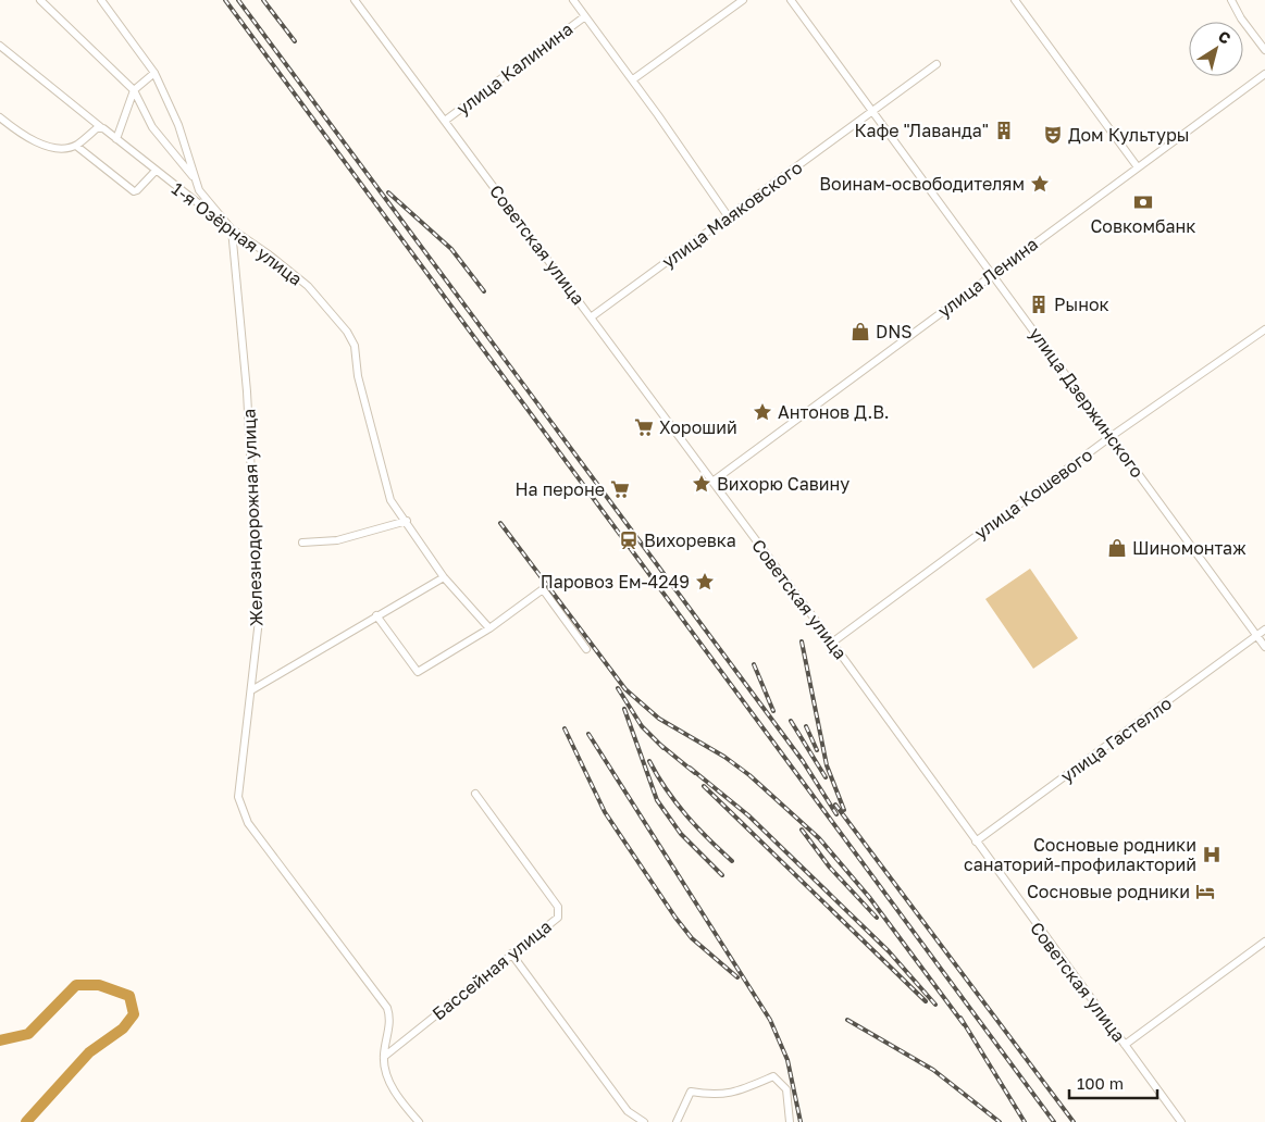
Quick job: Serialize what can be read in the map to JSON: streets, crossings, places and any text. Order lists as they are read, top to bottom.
{
  "streets": {
    "street": [
      "улица Калинина",
      "улица Маяковского",
      "1-я Озёрная улица",
      "Советская улица",
      "улица Ленина",
      "улица Дзержинского",
      "улица Кошевого",
      "Железнодорожная улица",
      "улица Гастелло",
      "Бассейная улица"
    ]
  },
  "crossings": [
    ["улица Калинина", "Советская улица"],
    ["улица Маяковского", "Советская улица"],
    ["улица Маяковского", "улица Дзержинского"],
    ["1-я Озёрная улица", "Железнодорожная улица"],
    ["Советская улица", "улица Ленина"],
    ["Советская улица", "улица Кошевого"],
    ["Советская улица", "улица Гастелло"],
    ["улица Ленина", "улица Дзержинского"],
    ["улица Дзержинского", "улица Кошевого"],
    ["улица Дзержинского", "улица Гастелло"],
    ["Железнодорожная улица", "Бассейная улица"]
  ],
  "places": {
    "building": ["Кафе \"Лаванда\"", "Рынок"],
    "theatre": ["Дом Культуры"],
    "place": [
      "Воинам-освободителям",
      "Антонов Д.В.",
      "Вихорю Савину",
      "Паровоз Ем-4249"
    ],
    "bank": ["Совкомбанк"],
    "shop": ["DNS", "Шиномонтаж"],
    "supermarket": ["Хороший", "На пероне"],
    "station": ["Вихоревка"],
    "hospital": ["Сосновые родники санаторий-профилакторий"],
    "hotel": ["Сосновые родники"]
  },
  "scale_bar": "100 m",
  "north": "top right"
}
